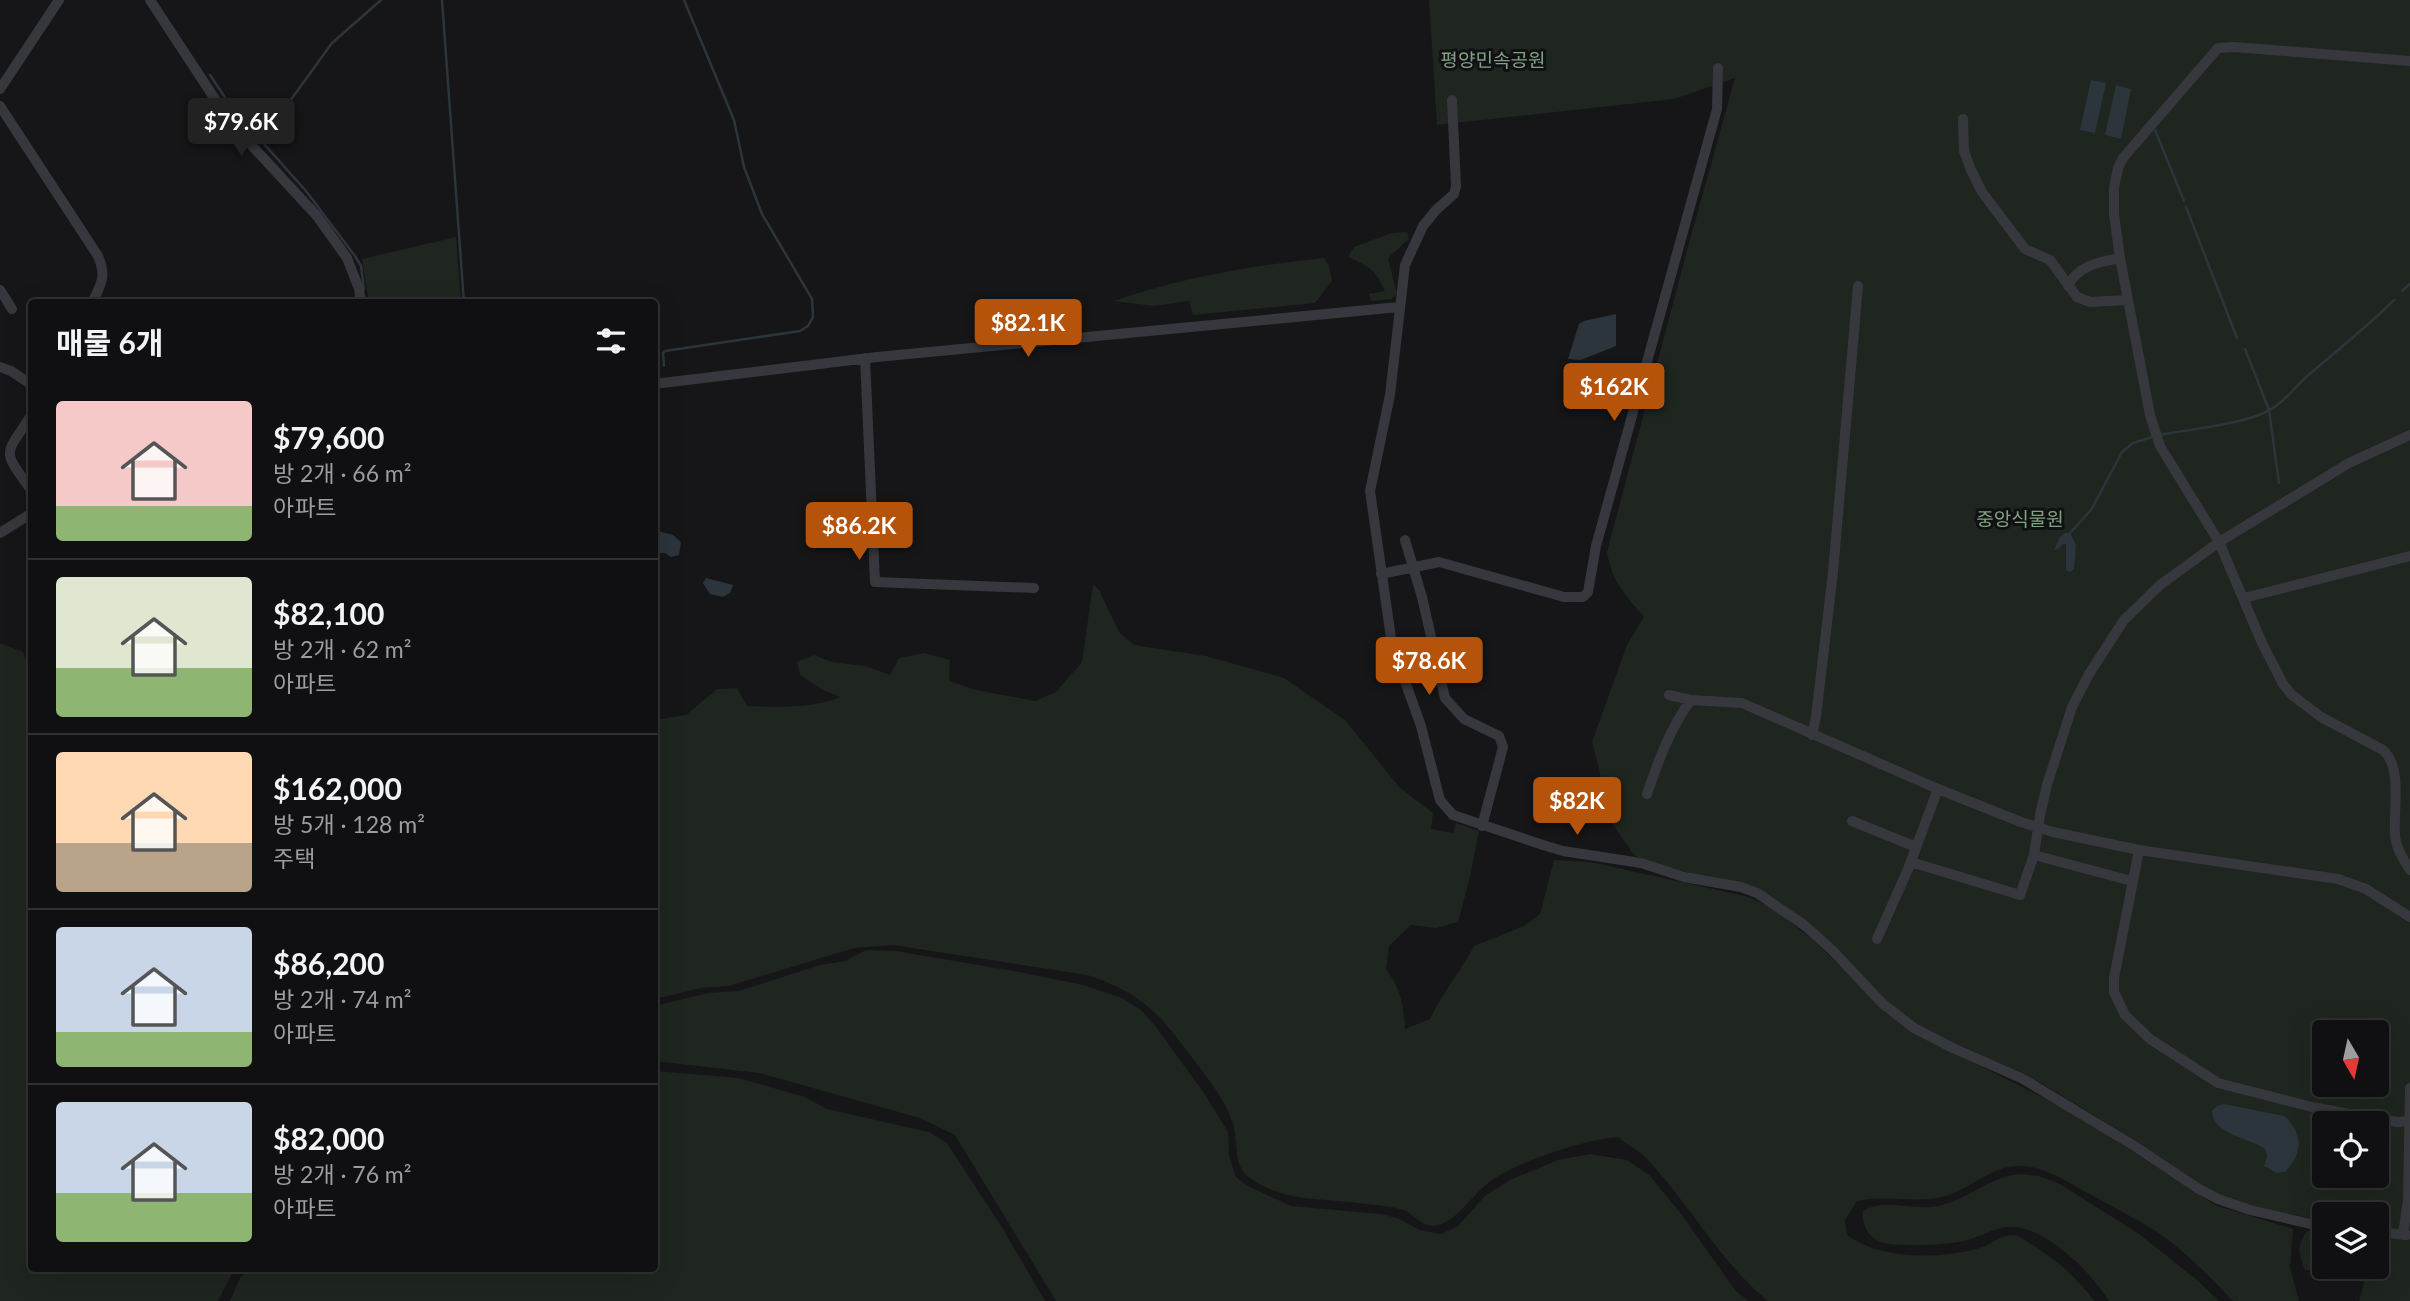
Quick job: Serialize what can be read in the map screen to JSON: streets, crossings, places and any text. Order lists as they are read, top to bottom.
{
  "parks": ["평양민속공원", "중앙식물원"],
  "north": "bottom",
  "page": {
    "price": [
      "$79.6K",
      "$82.1K",
      "$162K",
      "$86.2K",
      "$78.6K",
      "$82K"
    ],
    "heading": "매물 6개",
    "list": [
      {
        "name": "$79,600",
        "note": "방 2개 · 66 m² · 아파트"
      },
      {
        "name": "$82,100",
        "note": "방 2개 · 62 m² · 아파트"
      },
      {
        "name": "$162,000",
        "note": "방 5개 · 128 m² · 주택"
      },
      {
        "name": "$86,200",
        "note": "방 2개 · 74 m² · 아파트"
      },
      {
        "name": "$82,000",
        "note": "방 2개 · 76 m² · 아파트"
      }
    ]
  }
}
